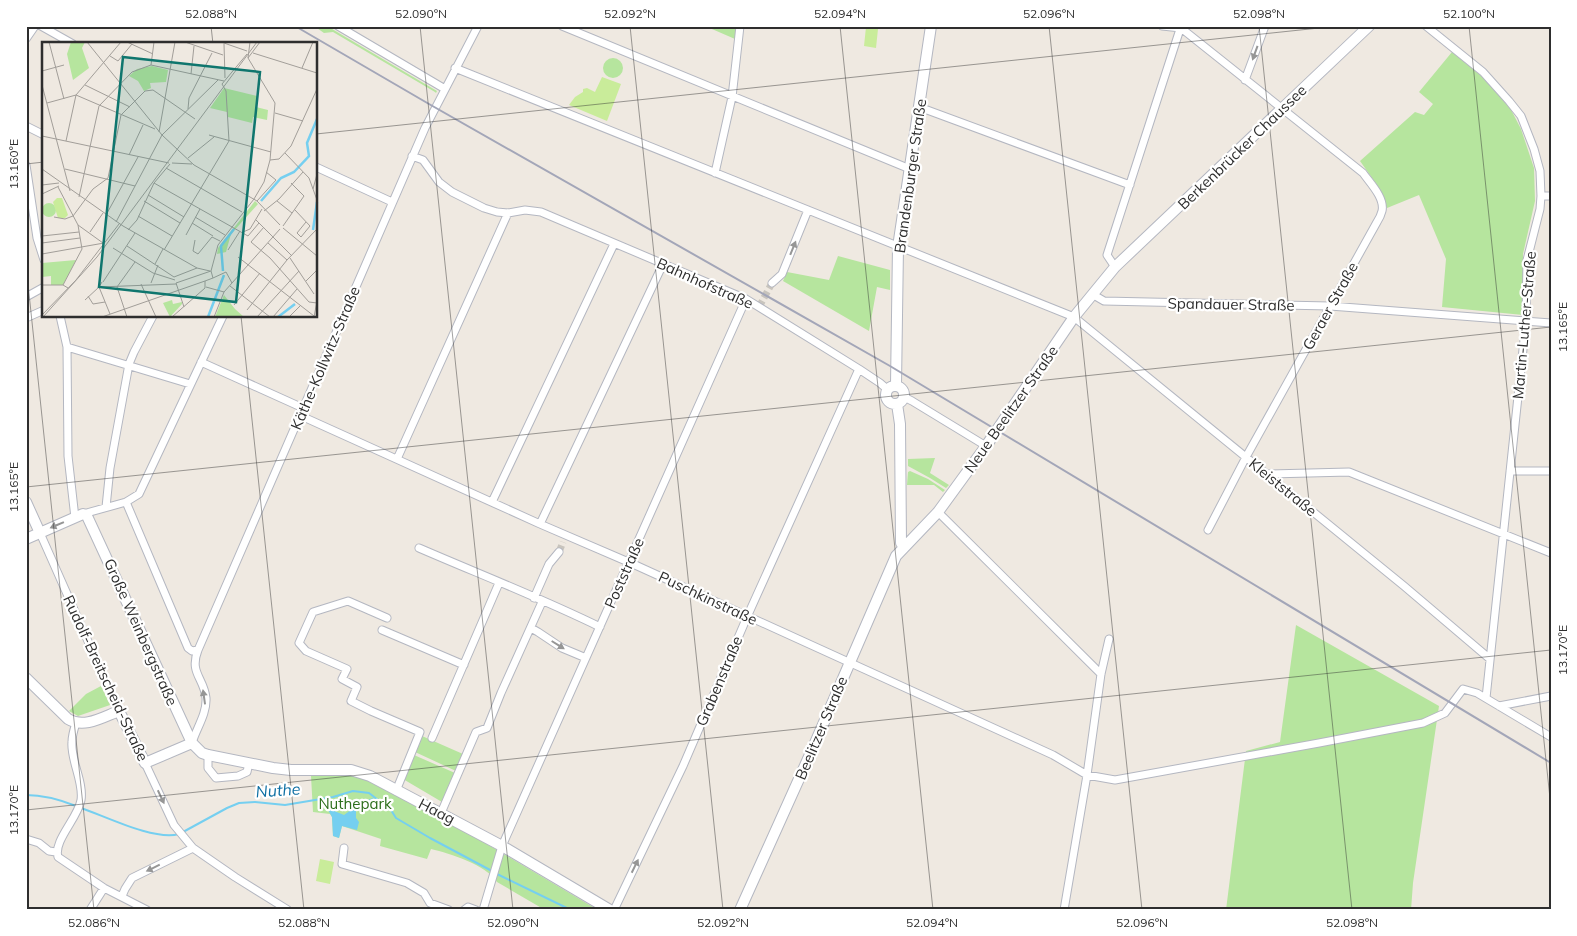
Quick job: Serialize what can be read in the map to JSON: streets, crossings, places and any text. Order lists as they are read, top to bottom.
{
  "streets": {
    "main road": [
      "Berkenbrücker Chaussee",
      "Brandenburger Straße",
      "Neue Beelitzer Straße",
      "Große Weinbergstraße",
      "Rudolf-Breitscheid-Straße",
      "Beelitzer Straße",
      "Haag"
    ],
    "street": [
      "Bahnhofstraße",
      "Spandauer Straße",
      "Geraer Straße",
      "Martin-Luther-Straße",
      "Käthe-Kollwitz-Straße",
      "Kleiststraße",
      "Poststraße",
      "Puschkinstraße",
      "Grabenstraße"
    ]
  },
  "crossings": [
    ["Berkenbrücker Chaussee", "Geraer Straße"],
    ["Berkenbrücker Chaussee", "Neue Beelitzer Straße"],
    ["Brandenburger Straße", "Bahnhofstraße"],
    ["Brandenburger Straße", "Kleiststraße"],
    ["Bahnhofstraße", "Käthe-Kollwitz-Straße"],
    ["Bahnhofstraße", "Poststraße"],
    ["Bahnhofstraße", "Grabenstraße"],
    ["Spandauer Straße", "Geraer Straße"],
    ["Spandauer Straße", "Martin-Luther-Straße"],
    ["Spandauer Straße", "Neue Beelitzer Straße"],
    ["Geraer Straße", "Kleiststraße"],
    ["Martin-Luther-Straße", "Kleiststraße"],
    ["Martin-Luther-Straße", "Puschkinstraße"],
    ["Käthe-Kollwitz-Straße", "Kleiststraße"],
    ["Käthe-Kollwitz-Straße", "Puschkinstraße"],
    ["Neue Beelitzer Straße", "Kleiststraße"],
    ["Neue Beelitzer Straße", "Beelitzer Straße"],
    ["Poststraße", "Puschkinstraße"],
    ["Poststraße", "Haag"],
    ["Puschkinstraße", "Grabenstraße"],
    ["Puschkinstraße", "Beelitzer Straße"],
    ["Große Weinbergstraße", "Haag"]
  ],
  "one_way": ["Grabenstraße"],
  "water": ["Nuthe"],
  "parks": ["Nuthepark"],
  "coordinates": [
    "52.088°N",
    "52.090°N",
    "52.092°N",
    "52.094°N",
    "52.096°N",
    "52.098°N",
    "52.100°N",
    "13.160°E",
    "13.165°E",
    "13.170°E",
    "52.086°N"
  ]
}
